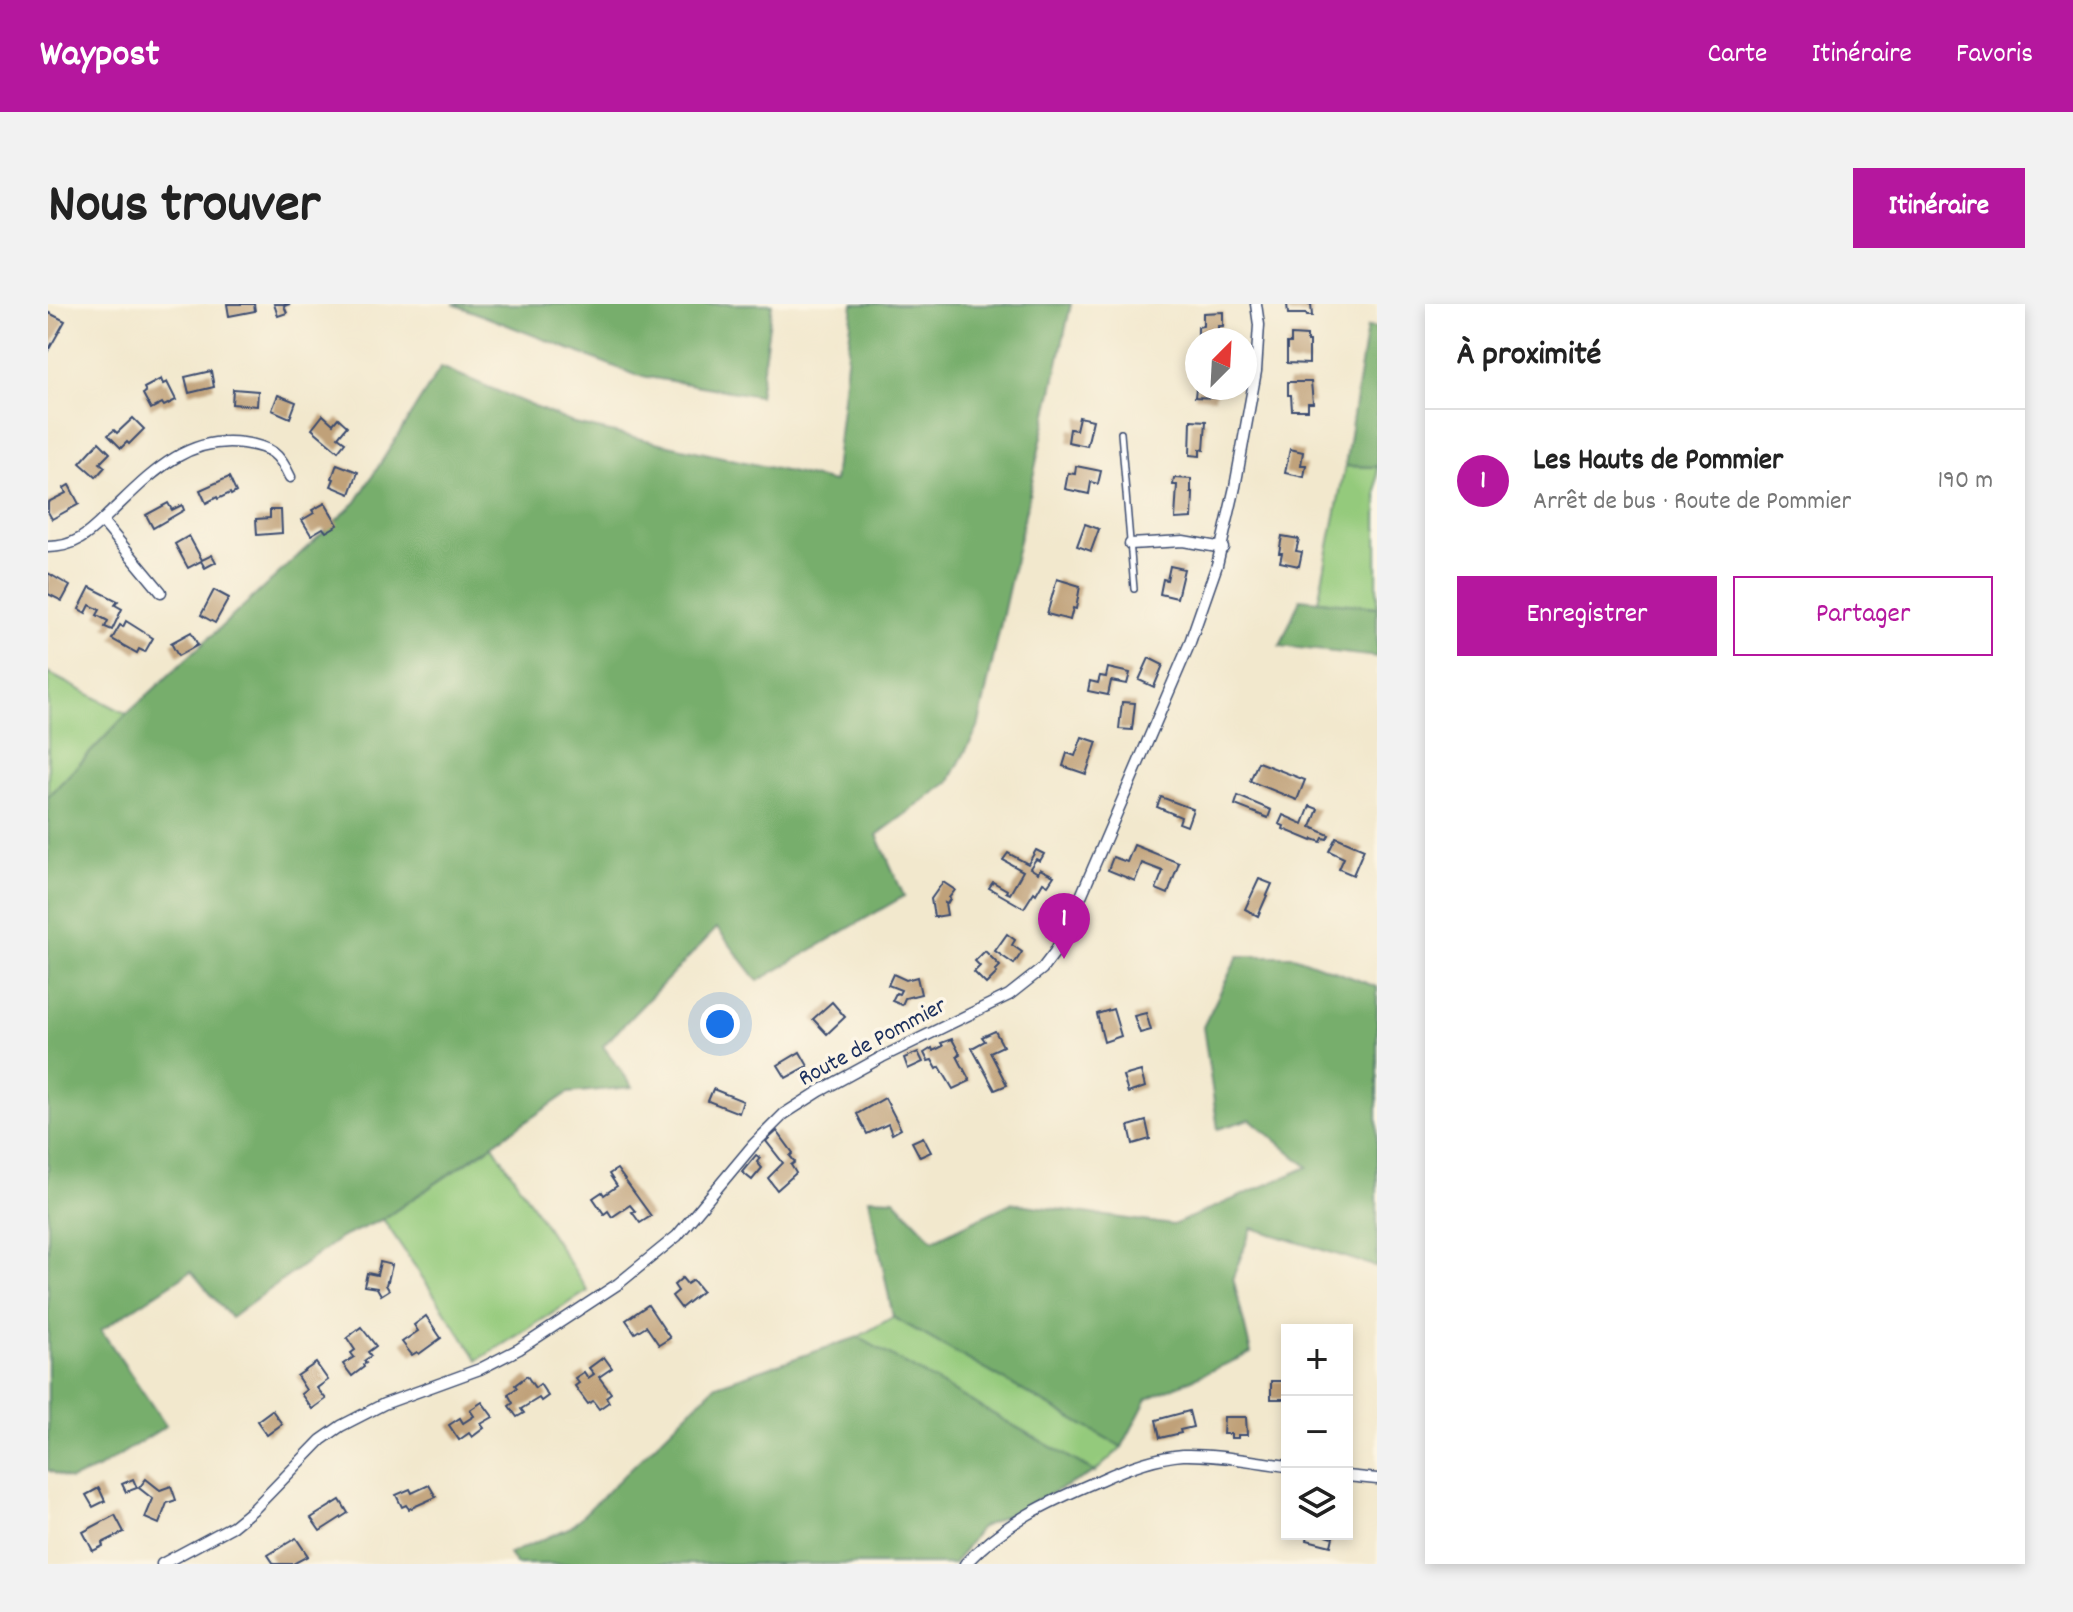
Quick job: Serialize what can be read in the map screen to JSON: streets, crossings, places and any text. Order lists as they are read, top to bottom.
{
  "streets": {
    "street": ["Route de Pommier"]
  },
  "north": "top right",
  "page": {
    "header": "Waypost",
    "nav": ["Carte", "Itinéraire", "Favoris"],
    "title": "Nous trouver",
    "buttons": [
      "Itinéraire",
      ["Enregistrer", "Partager"]
    ],
    "heading": "À proximité",
    "list": [
      {
        "mark": "1",
        "name": "Les Hauts de Pommier",
        "note": "Arrêt de bus · Route de Pommier",
        "value": "190 m"
      }
    ],
    "pins": "1",
    "map_buttons": ["+", "−"]
  }
}
